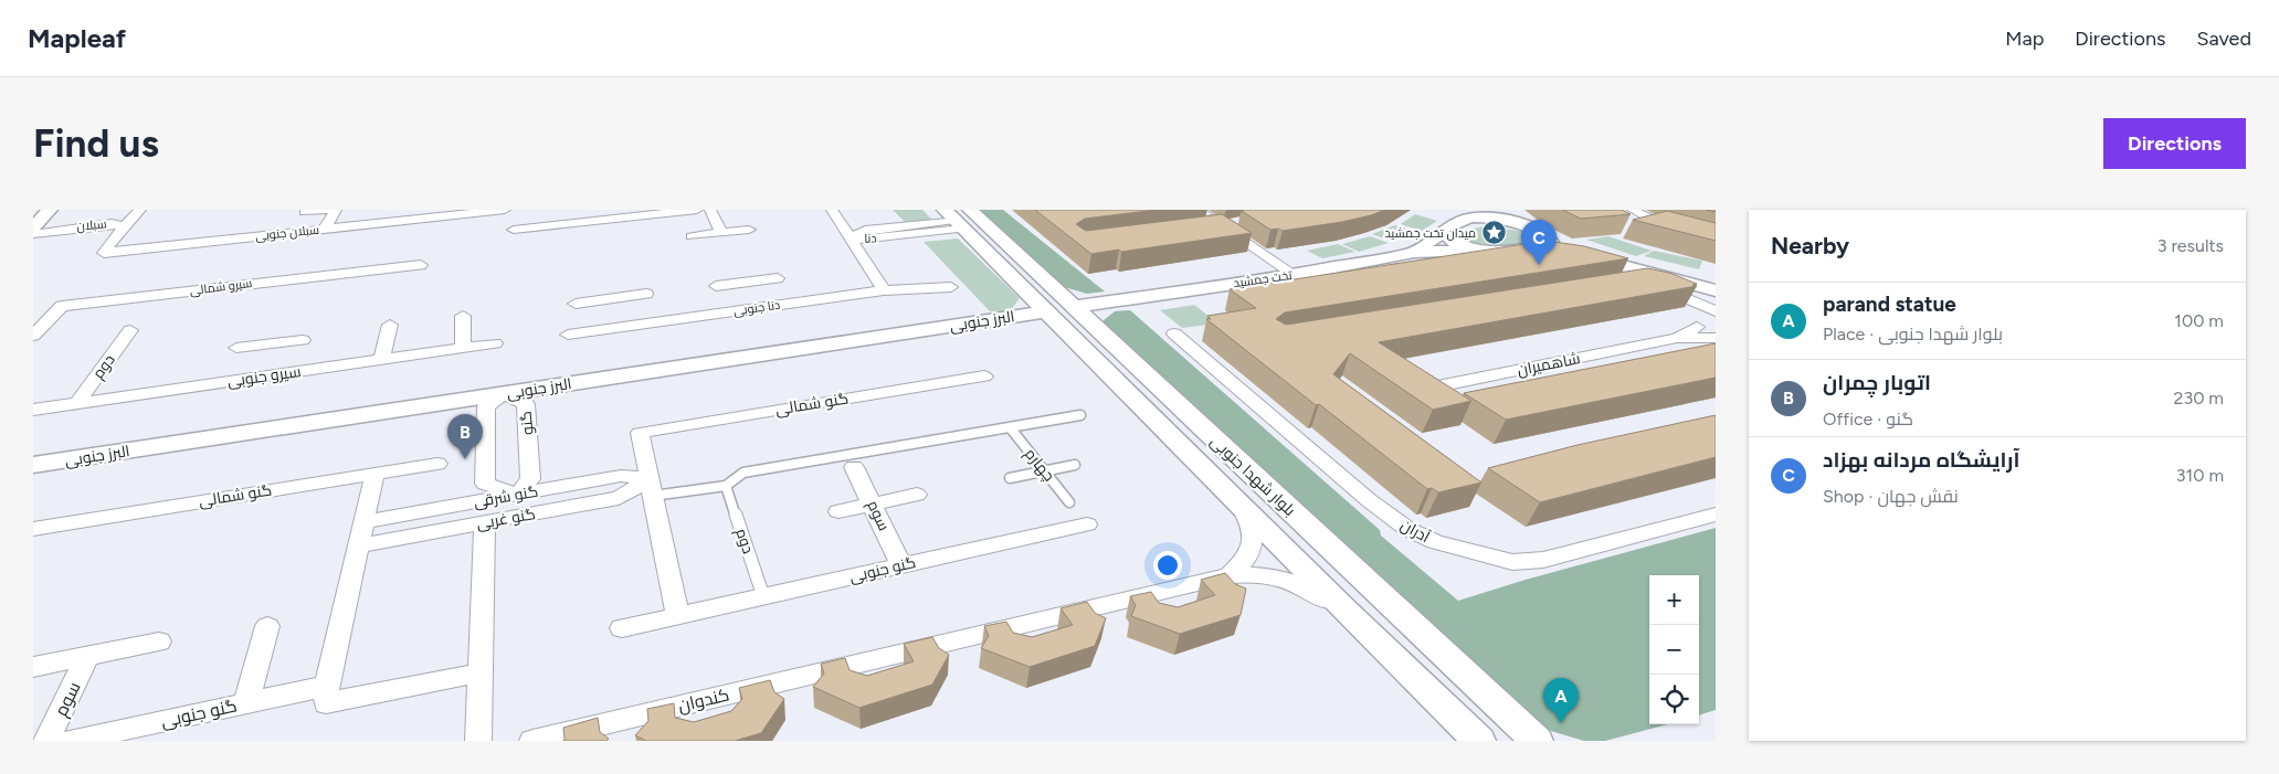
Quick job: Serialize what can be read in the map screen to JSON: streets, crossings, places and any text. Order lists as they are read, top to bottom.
{
  "streets": {
    "street": [
      "سبلان",
      "سبلان جنوبی",
      "دنا",
      "تخت جمشید",
      "سیرو شمالی",
      "دنا جنوبی",
      "البرز جنوبی",
      "شاهمیران",
      "دوم",
      "سیرو جنوبی",
      "گنو شمالی",
      "گنو",
      "بلوار شهدا جنوبی",
      "گنو شرقی",
      "سوم",
      "گنو غربی",
      "آدران",
      "گنو جنوبی",
      "کندوان"
    ],
    "lane": ["چهارم"]
  },
  "crossings": [
    ["سبلان", "سبلان جنوبی"],
    ["دنا", "بلوار شهدا جنوبی"],
    ["تخت جمشید", "بلوار شهدا جنوبی"],
    ["البرز جنوبی", "گنو"],
    ["البرز جنوبی", "بلوار شهدا جنوبی"],
    ["دوم", "سیرو جنوبی"],
    ["دوم", "گنو جنوبی"],
    ["گنو شمالی", "گنو شرقی"],
    ["گنو شمالی", "گنو غربی"],
    ["گنو", "گنو شرقی"],
    ["بلوار شهدا جنوبی", "کندوان"],
    ["گنو شرقی", "گنو غربی"],
    ["سوم", "گنو جنوبی"]
  ],
  "places": {
    "place": ["میدان تخت جمشید"]
  },
  "page": {
    "header": "Mapleaf",
    "nav": ["Map", "Directions", "Saved"],
    "buttons": "Directions",
    "title": "Find us",
    "heading": ["Nearby", "3 results"],
    "pins": ["C", "B", "A"],
    "list": [
      {
        "mark": "A",
        "name": "parand statue",
        "note": "Place · بلوار شهدا جنوبی",
        "value": "100 m"
      },
      {
        "mark": "B",
        "name": "اتوبار چمران",
        "note": "Office · گنو",
        "value": "230 m"
      },
      {
        "mark": "C",
        "name": "آرایشگاه مردانه بهزاد",
        "note": "Shop · نقش جهان",
        "value": "310 m"
      }
    ],
    "map_buttons": ["+", "−"]
  }
}
